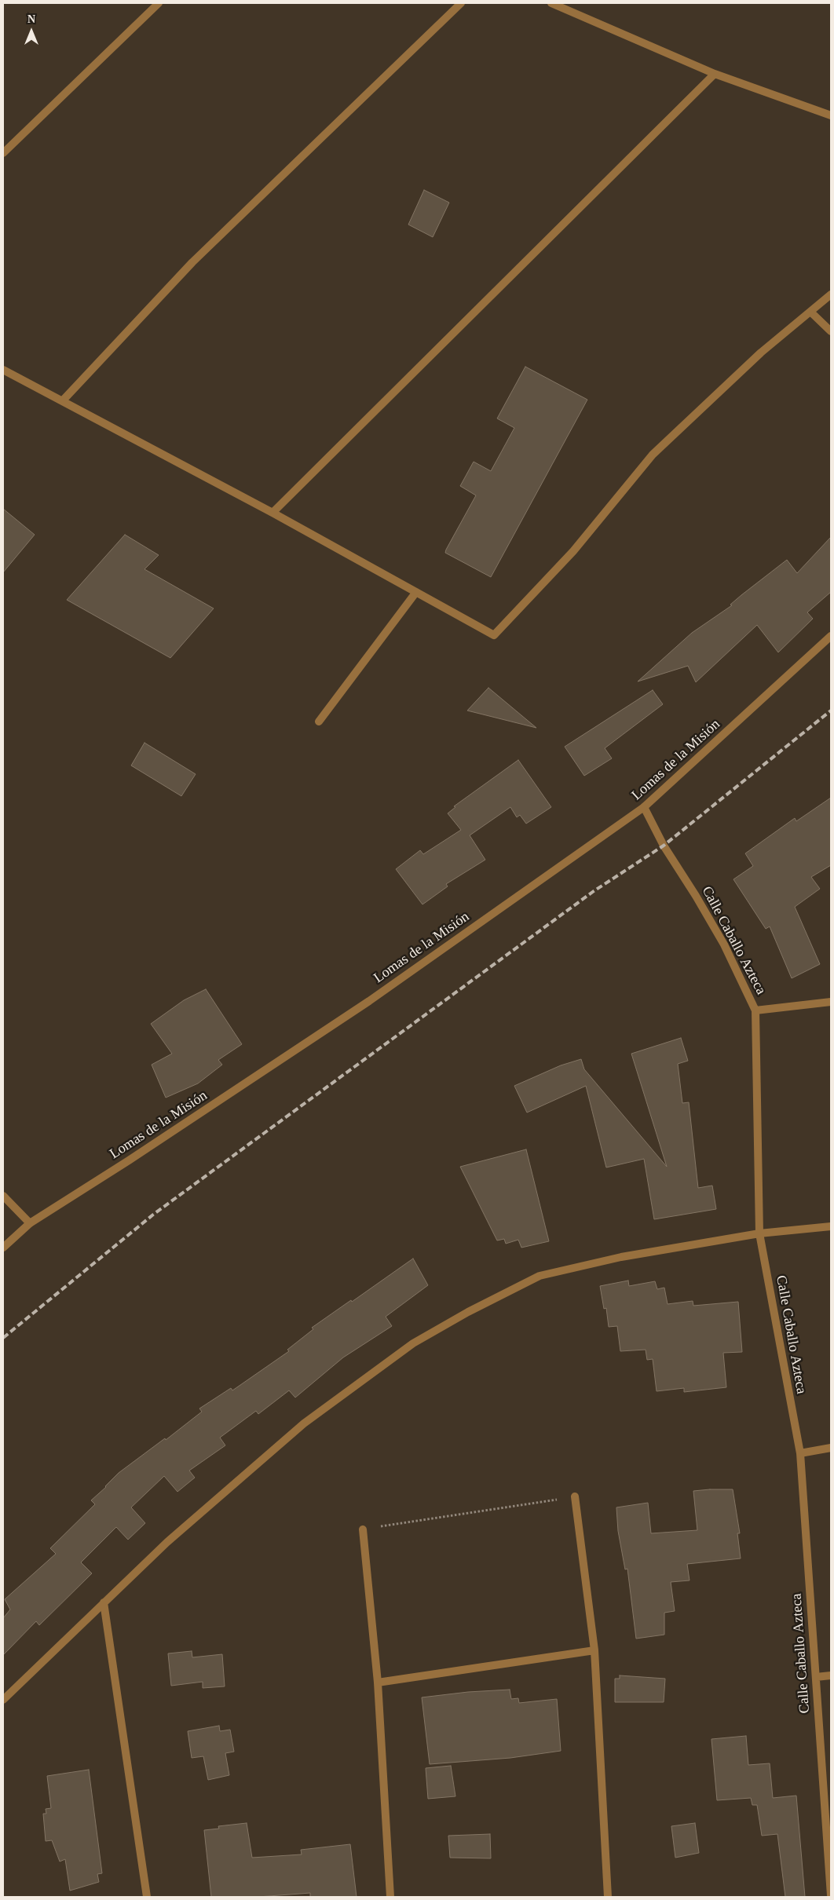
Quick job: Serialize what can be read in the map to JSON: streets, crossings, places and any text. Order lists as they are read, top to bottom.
{
  "streets": {
    "street": ["Lomas de la Misión", "Calle Caballo Azteca"]
  },
  "crossings": [
    ["Lomas de la Misión", "Calle Caballo Azteca"]
  ],
  "north": "top"
}
